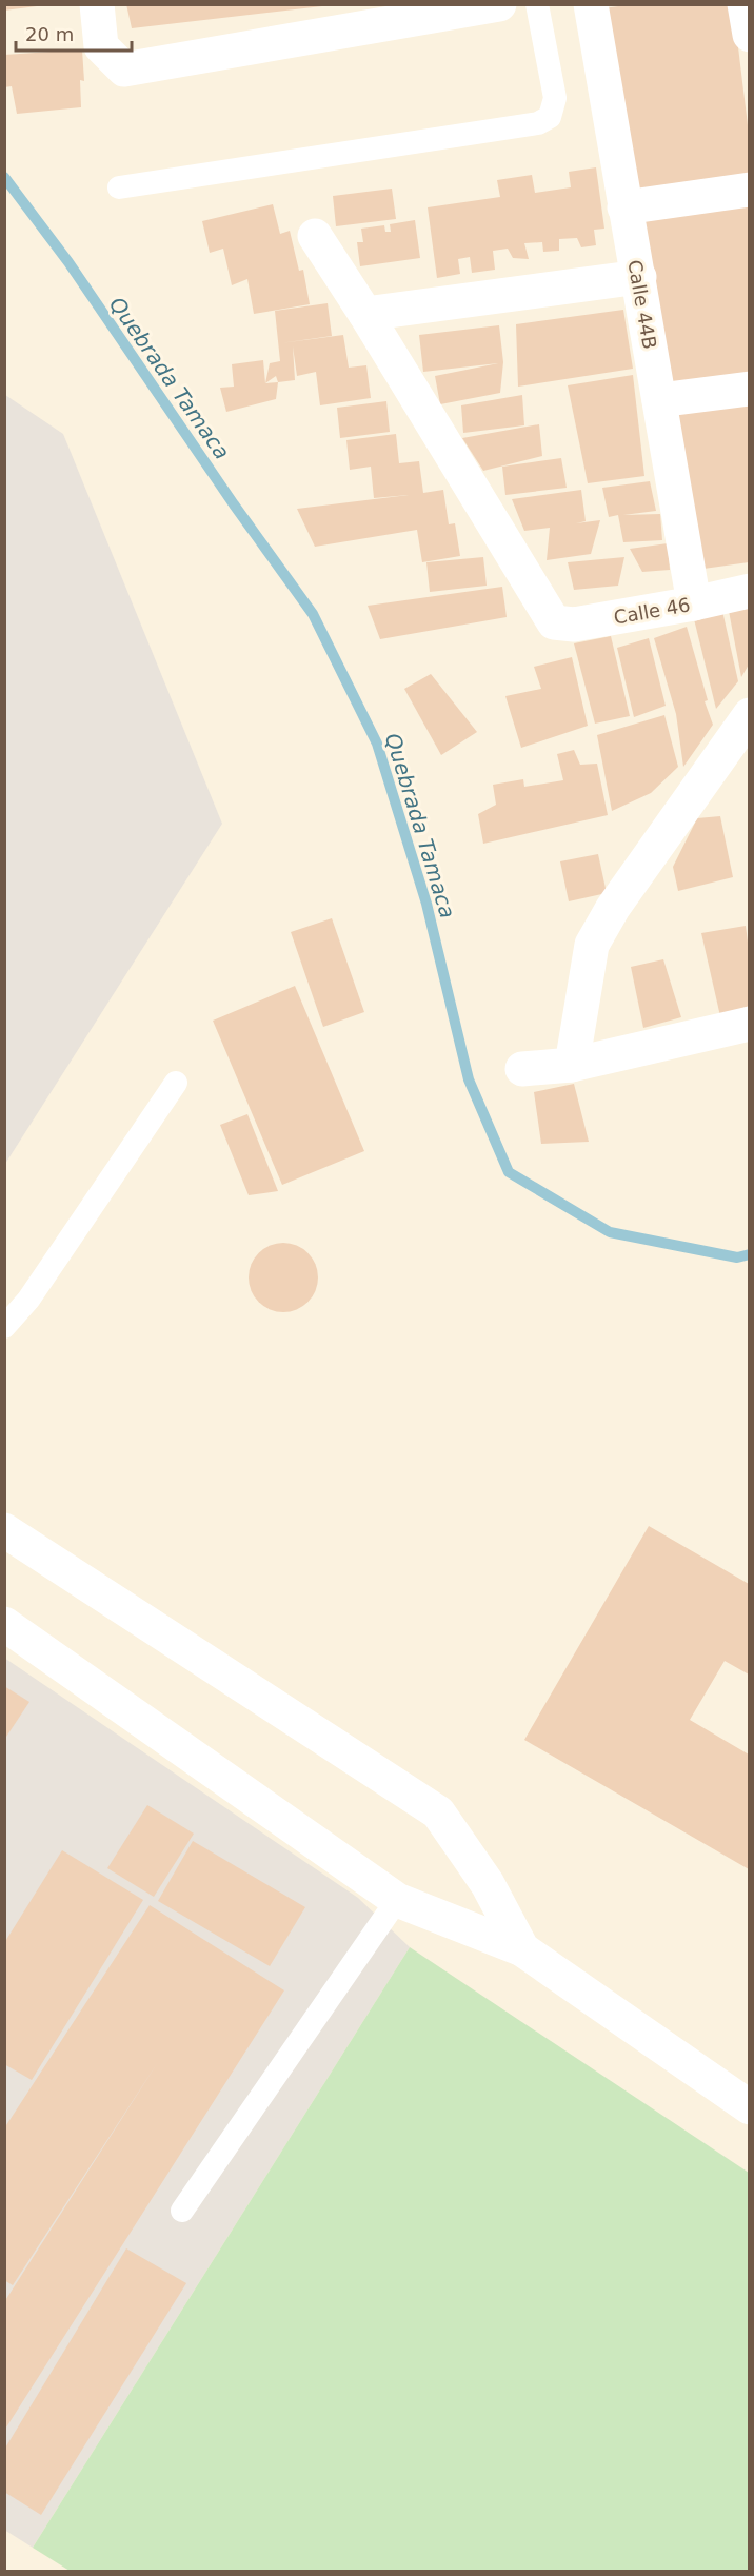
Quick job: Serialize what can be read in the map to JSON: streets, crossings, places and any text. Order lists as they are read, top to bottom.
{
  "streets": {
    "street": ["Calle 44B", "Calle 46"]
  },
  "crossings": [
    ["Calle 44B", "Calle 46"]
  ],
  "water": ["Quebrada Tamaca"],
  "scale_bar": "20 m"
}
